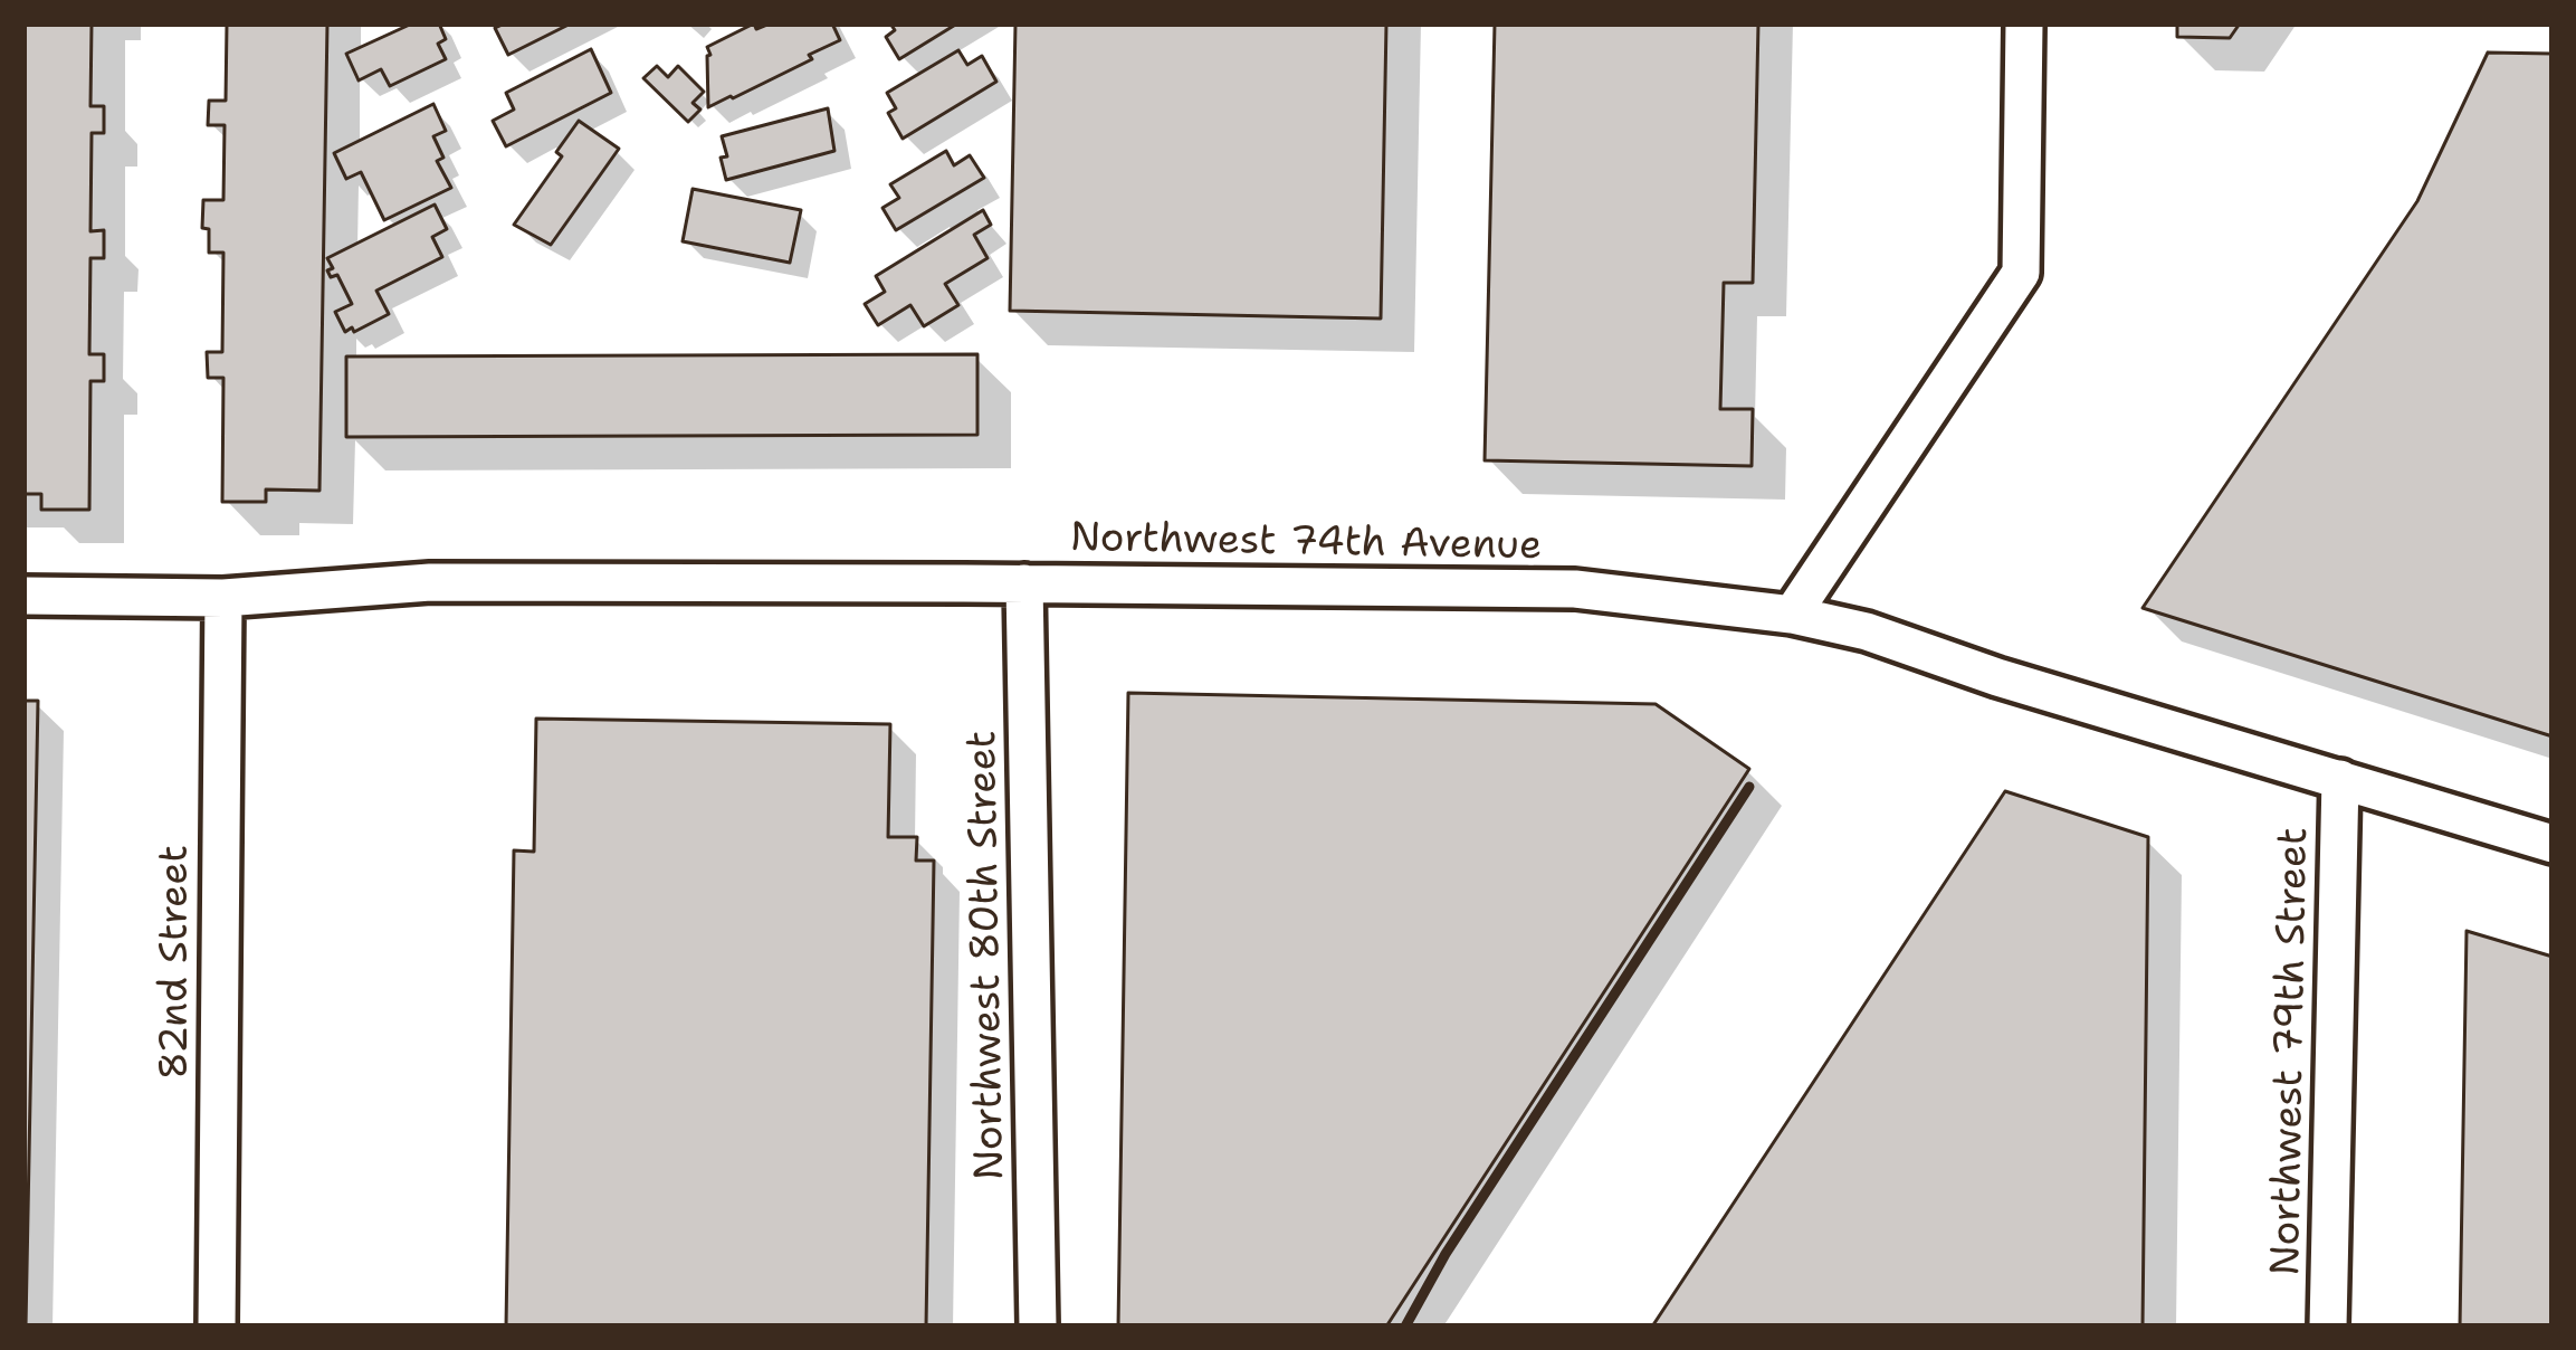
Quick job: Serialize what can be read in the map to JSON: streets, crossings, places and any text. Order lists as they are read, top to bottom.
{
  "streets": {
    "street": [
      "Northwest 74th Avenue",
      "Northwest 80th Street",
      "82nd Street",
      "Northwest 79th Street"
    ]
  },
  "crossings": [
    ["Northwest 74th Avenue", "Northwest 80th Street"],
    ["Northwest 74th Avenue", "82nd Street"],
    ["Northwest 74th Avenue", "Northwest 79th Street"]
  ]
}
